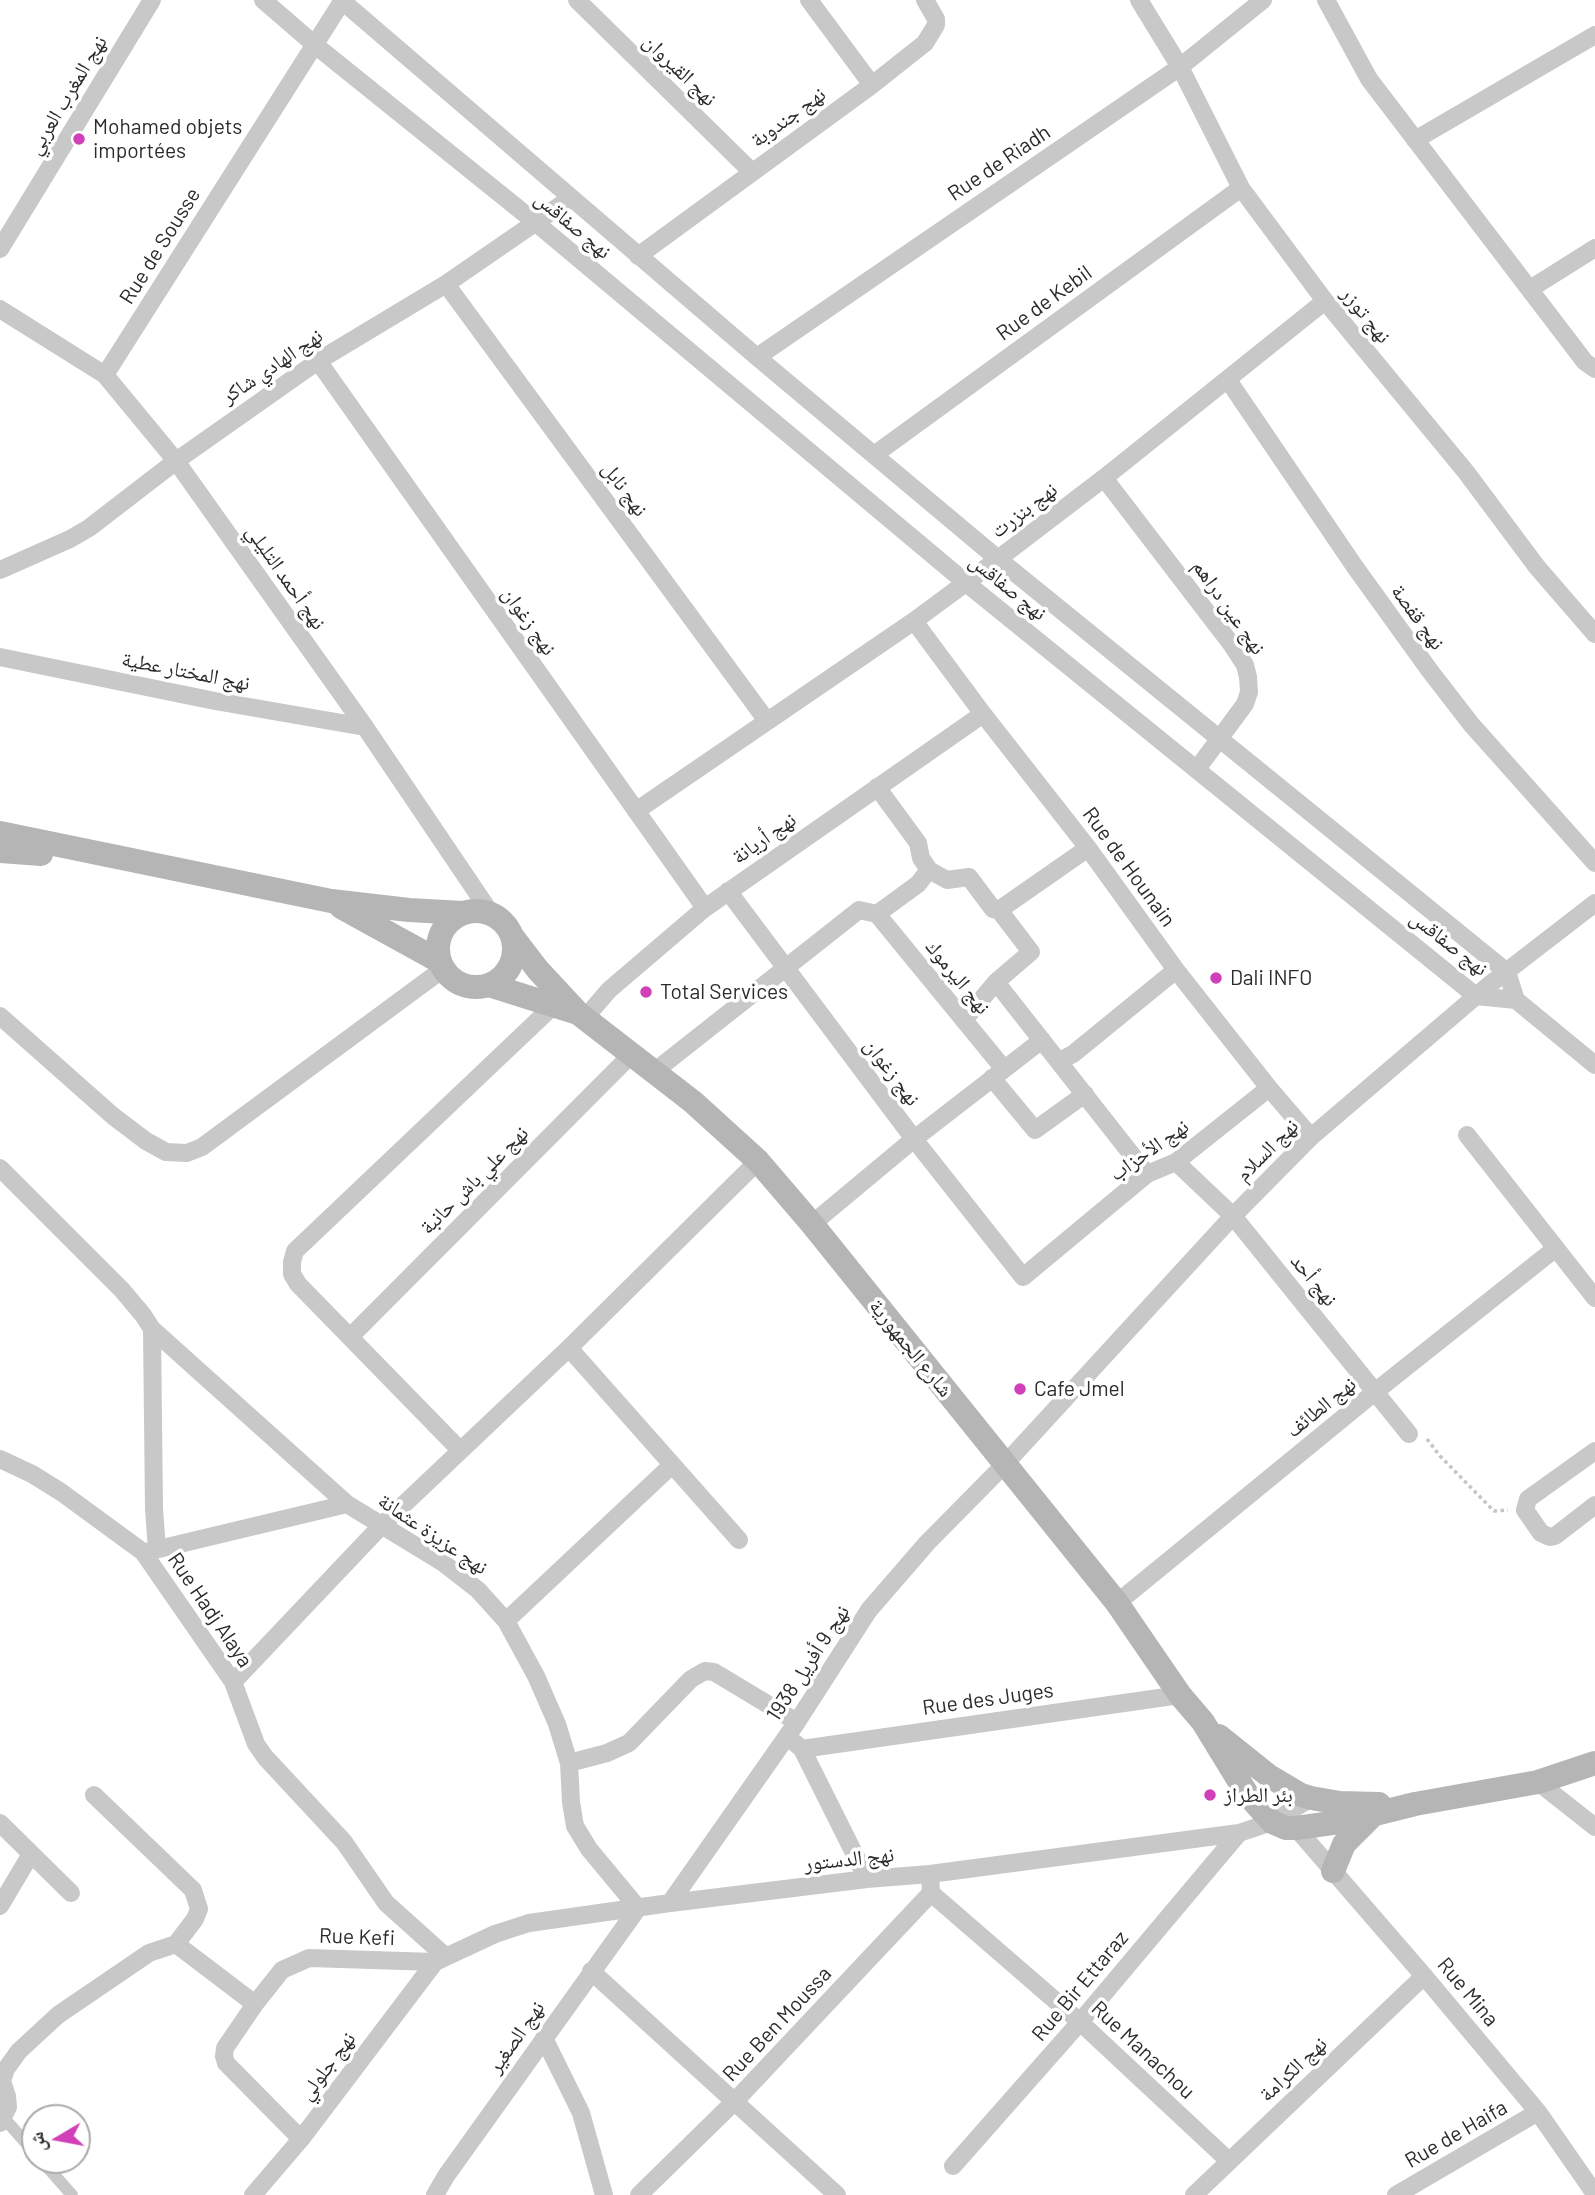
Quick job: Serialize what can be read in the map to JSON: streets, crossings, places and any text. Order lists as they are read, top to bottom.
{
  "streets": {
    "main road": ["شارع الجمهورية"],
    "street": [
      "نهج القيروان",
      "نهج المغرب العربي",
      "نهج جندوبة",
      "Rue de Riadh",
      "نهج صفاقس",
      "Rue de Sousse",
      "Rue de Kebil",
      "نهج توزر",
      "نهج الهادي شاكر",
      "نهج نابل",
      "نهج بنزرت",
      "نهج أحمد التليلي",
      "نهج عين دراهم",
      "نهج قفصة",
      "نهج زغوان",
      "نهج المختار عطية",
      "نهج أريانة",
      "Rue de Hounain",
      "نهج اليرموك",
      "نهج الأحزاب",
      "نهج السلام",
      "نهج علي باش حانبة",
      "نهج أحد",
      "نهج الطائف",
      "نهج عزيزة عثمانة",
      "Rue Hadj Alaya",
      "نهج 9 أفريل 1938",
      "Rue des Juges",
      "نهج الدستور",
      "Rue Kefi",
      "Rue Bir Ettaraz",
      "Rue Mina",
      "Rue Ben Moussa",
      "نهج الصغير",
      "Rue Manachou",
      "نهج جلولي",
      "نهج الكرامة",
      "Rue de Haifa"
    ]
  },
  "crossings": [
    ["نهج القيروان", "نهج جندوبة"],
    ["نهج جندوبة", "نهج صفاقس"],
    ["Rue de Riadh", "نهج صفاقس"],
    ["Rue de Riadh", "نهج توزر"],
    ["نهج صفاقس", "Rue de Sousse"],
    ["نهج صفاقس", "Rue de Kebil"],
    ["نهج صفاقس", "نهج الهادي شاكر"],
    ["نهج صفاقس", "نهج بنزرت"],
    ["نهج صفاقس", "نهج عين دراهم"],
    ["نهج صفاقس", "نهج السلام"],
    ["Rue de Sousse", "نهج أحمد التليلي"],
    ["Rue de Kebil", "نهج توزر"],
    ["نهج توزر", "نهج بنزرت"],
    ["نهج الهادي شاكر", "نهج نابل"],
    ["نهج الهادي شاكر", "نهج أحمد التليلي"],
    ["نهج الهادي شاكر", "نهج زغوان"],
    ["نهج نابل", "نهج بنزرت"],
    ["نهج بنزرت", "نهج عين دراهم"],
    ["نهج بنزرت", "نهج قفصة"],
    ["نهج بنزرت", "نهج زغوان"],
    ["نهج بنزرت", "Rue de Hounain"],
    ["نهج أحمد التليلي", "نهج المختار عطية"],
    ["نهج أحمد التليلي", "شارع الجمهورية"],
    ["نهج زغوان", "نهج أريانة"],
    ["نهج زغوان", "نهج الأحزاب"],
    ["نهج أريانة", "Rue de Hounain"],
    ["نهج أريانة", "شارع الجمهورية"],
    ["Rue de Hounain", "نهج الأحزاب"],
    ["Rue de Hounain", "نهج السلام"],
    ["نهج الأحزاب", "نهج أحد"],
    ["نهج السلام", "نهج أحد"],
    ["نهج السلام", "شارع الجمهورية"],
    ["نهج السلام", "نهج 9 أفريل 1938"],
    ["نهج علي باش حانبة", "شارع الجمهورية"],
    ["نهج أحد", "نهج الطائف"],
    ["شارع الجمهورية", "نهج الطائف"],
    ["شارع الجمهورية", "نهج 9 أفريل 1938"],
    ["شارع الجمهورية", "Rue des Juges"],
    ["نهج عزيزة عثمانة", "نهج الدستور"],
    ["نهج عزيزة عثمانة", "نهج الصغير"],
    ["Rue Hadj Alaya", "نهج الدستور"],
    ["Rue Hadj Alaya", "Rue Kefi"],
    ["Rue Hadj Alaya", "نهج جلولي"],
    ["نهج 9 أفريل 1938", "نهج الدستور"],
    ["نهج الدستور", "Rue Kefi"],
    ["نهج الدستور", "Rue Bir Ettaraz"],
    ["نهج الدستور", "Rue Mina"],
    ["نهج الدستور", "Rue Ben Moussa"],
    ["نهج الدستور", "نهج الصغير"],
    ["نهج الدستور", "Rue Manachou"],
    ["نهج الدستور", "نهج جلولي"],
    ["Rue Kefi", "نهج جلولي"],
    ["Rue Bir Ettaraz", "Rue Manachou"],
    ["Rue Mina", "نهج الكرامة"],
    ["Rue Mina", "Rue de Haifa"],
    ["Rue Ben Moussa", "Rue Manachou"],
    ["Rue Manachou", "نهج الكرامة"]
  ],
  "places": [
    "Mohamed objets importées",
    "Dali INFO",
    "Total Services",
    "Cafe Jmel",
    "بئر الطراز"
  ],
  "north": "left"
}
